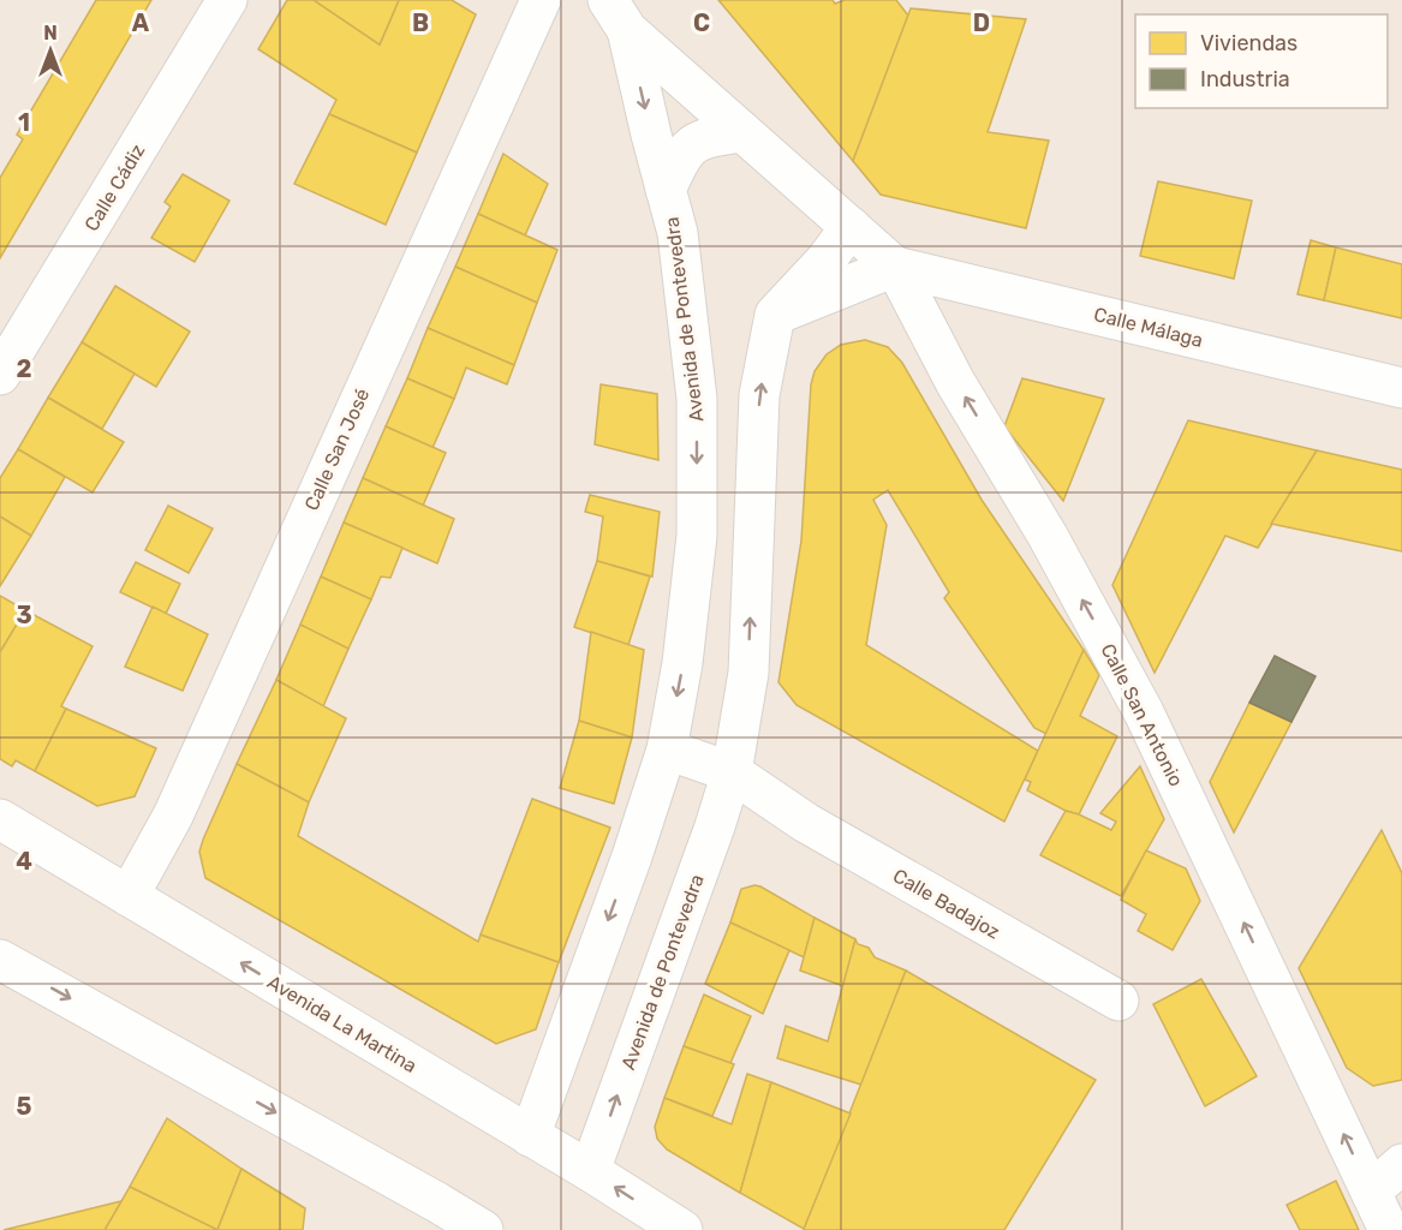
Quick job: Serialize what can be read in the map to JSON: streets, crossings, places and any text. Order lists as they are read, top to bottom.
{
  "streets": {
    "street": [
      "Calle Cádiz",
      "Avenida de Pontevedra",
      "Calle Málaga",
      "Calle San José",
      "Calle San Antonio",
      "Calle Badajoz",
      "Avenida La Martina"
    ]
  },
  "crossings": [
    ["Avenida de Pontevedra", "Calle San Antonio"],
    ["Avenida de Pontevedra", "Calle Badajoz"],
    ["Avenida de Pontevedra", "Avenida La Martina"],
    ["Calle Málaga", "Calle San Antonio"],
    ["Calle San José", "Avenida La Martina"]
  ],
  "one_way": ["Calle San Antonio"],
  "legend": ["Viviendas", "Industria"],
  "north": "top",
  "grid": {
    "columns": [
      "A",
      "B",
      "C",
      "D"
    ],
    "rows": [
      "1",
      "2",
      "3",
      "4",
      "5"
    ]
  }
}
